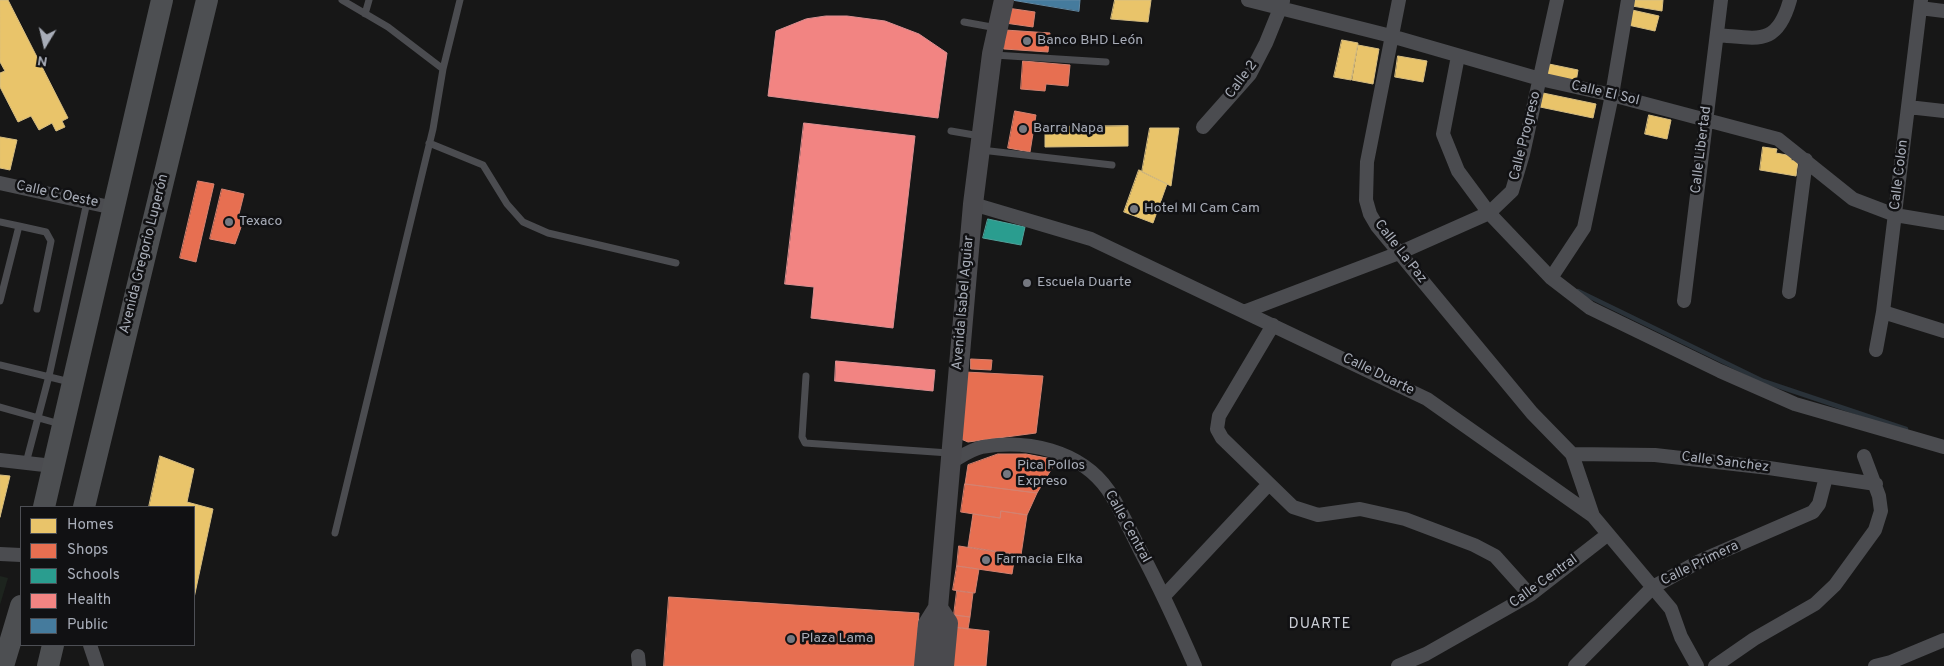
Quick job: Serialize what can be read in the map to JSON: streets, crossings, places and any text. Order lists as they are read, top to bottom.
{
  "streets": {
    "main road": ["Avenida Gregorio Luperón", "Avenida Isabel Aguiar"],
    "street": [
      "Calle 2",
      "Calle El Sol",
      "Calle Progreso",
      "Calle Libertad",
      "Calle Colon",
      "Calle C Oeste",
      "Calle La Paz",
      "Calle Duarte",
      "Calle Sanchez",
      "Calle Central",
      "Calle Primera"
    ]
  },
  "crossings": [
    ["Calle 2", "Calle El Sol"],
    ["Calle El Sol", "Calle Progreso"],
    ["Calle El Sol", "Calle Libertad"],
    ["Calle El Sol", "Calle Colon"],
    ["Calle El Sol", "Calle La Paz"],
    ["Calle Progreso", "Calle La Paz"],
    ["Calle Progreso", "Calle Duarte"],
    ["Calle La Paz", "Calle Sanchez"],
    ["Avenida Isabel Aguiar", "Calle Duarte"],
    ["Avenida Isabel Aguiar", "Calle Central"],
    ["Calle Duarte", "Calle Central"],
    ["Calle Duarte", "Calle Primera"],
    ["Calle Sanchez", "Calle Primera"]
  ],
  "districts": ["DUARTE"],
  "places": [
    "Banco BHD León",
    "Barra Napa",
    "Hotel MI Cam Cam",
    "Texaco",
    "Escuela Duarte",
    "Pica Pollos Expreso",
    "Farmacia Elka",
    "Plaza Lama"
  ],
  "legend": [
    "Homes",
    "Shops",
    "Schools",
    "Health",
    "Public"
  ],
  "north": "bottom"
}
